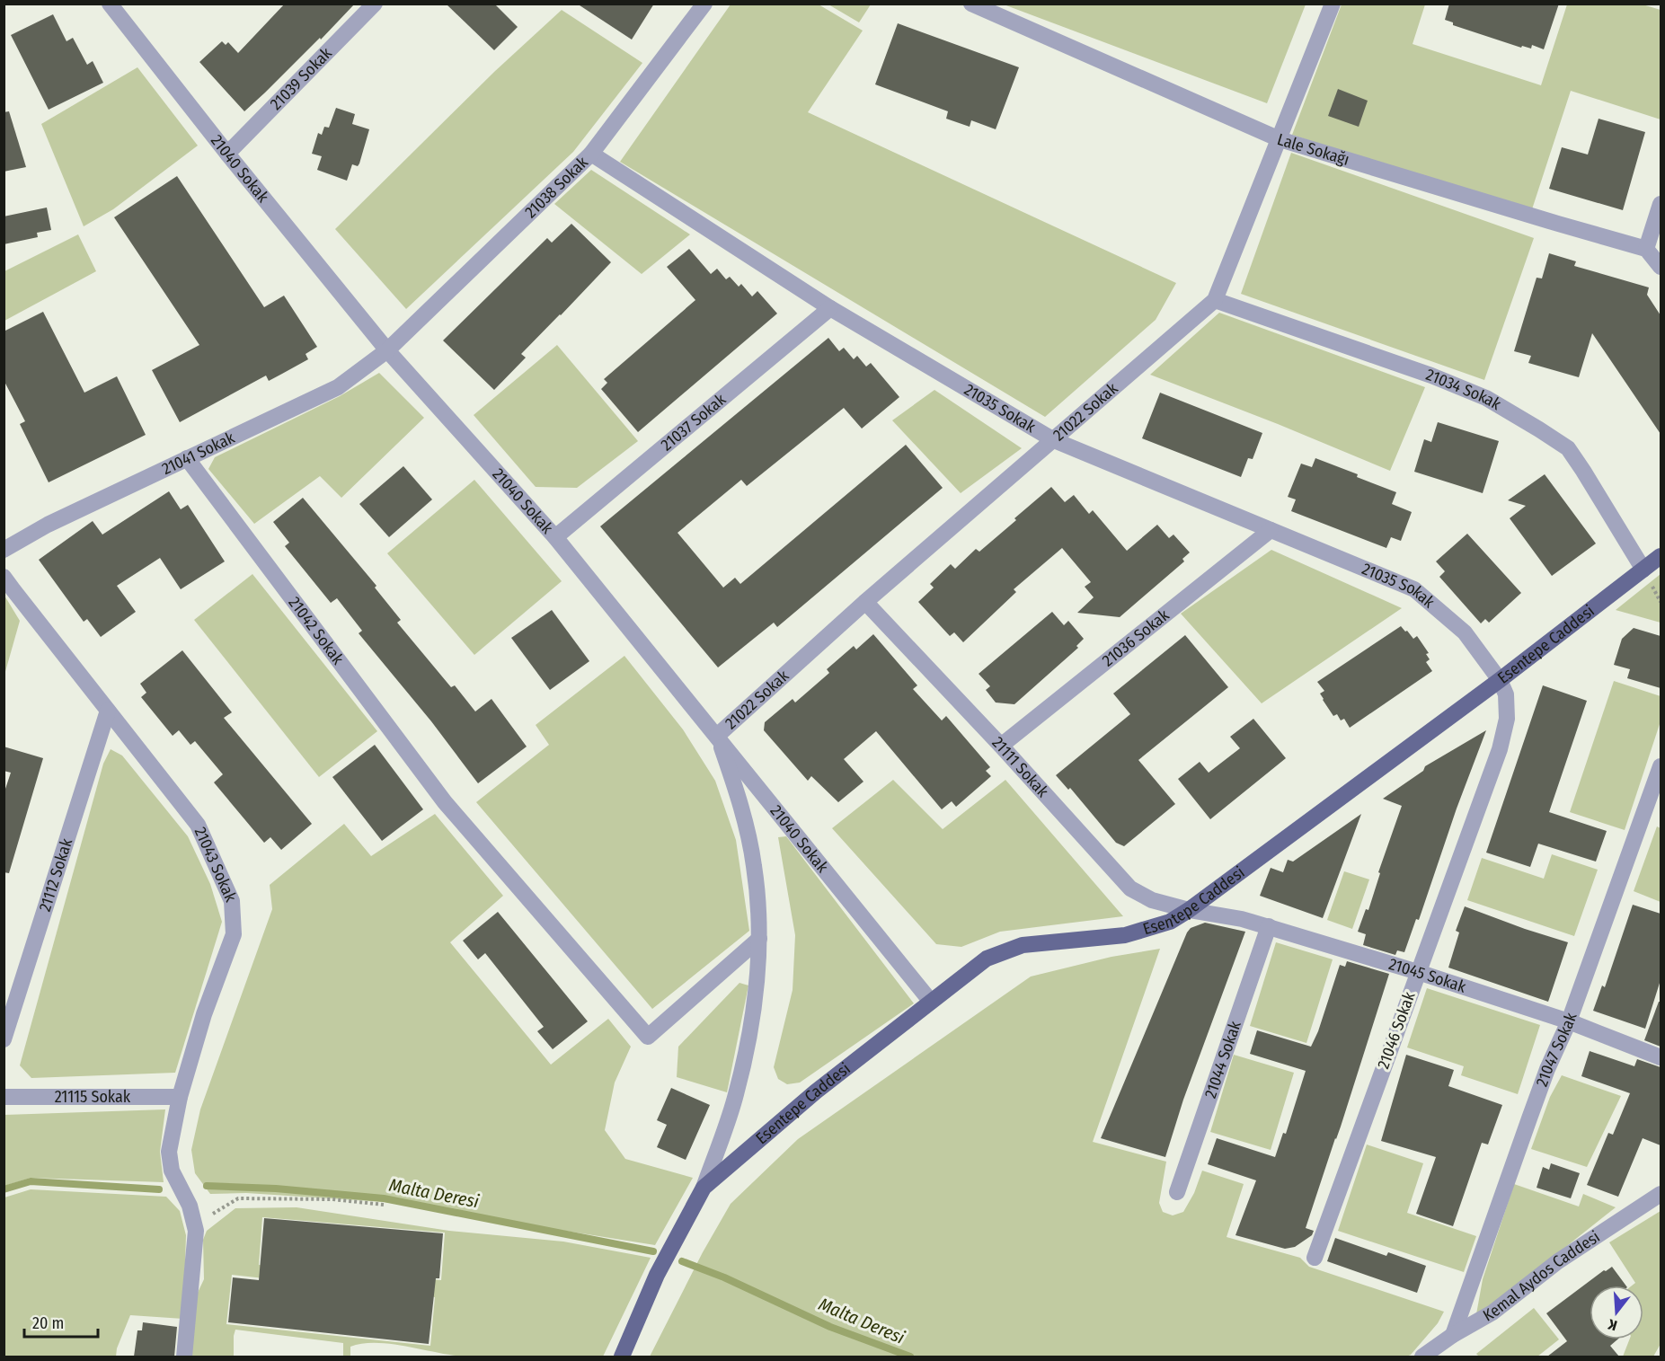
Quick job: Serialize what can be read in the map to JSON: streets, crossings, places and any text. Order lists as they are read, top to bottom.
{
  "streets": {
    "main road": ["Esentepe Caddesi"],
    "street": [
      "21039 Sokak",
      "Lale Sokağı",
      "21040 Sokak",
      "21038 Sokak",
      "21034 Sokak",
      "21035 Sokak",
      "21022 Sokak",
      "21037 Sokak",
      "21041 Sokak",
      "21042 Sokak",
      "21036 Sokak",
      "21111 Sokak",
      "21043 Sokak",
      "21112 Sokak",
      "21045 Sokak",
      "21046 Sokak",
      "21047 Sokak",
      "21044 Sokak",
      "21115 Sokak",
      "Kemal Aydos Caddesi"
    ]
  },
  "crossings": [
    ["21039 Sokak", "21040 Sokak"],
    ["Lale Sokağı", "21022 Sokak"],
    ["21040 Sokak", "21038 Sokak"],
    ["21040 Sokak", "21022 Sokak"],
    ["21040 Sokak", "21037 Sokak"],
    ["21040 Sokak", "21041 Sokak"],
    ["21040 Sokak", "Esentepe Caddesi"],
    ["21038 Sokak", "21035 Sokak"],
    ["21038 Sokak", "21041 Sokak"],
    ["21034 Sokak", "21022 Sokak"],
    ["21034 Sokak", "Esentepe Caddesi"],
    ["21035 Sokak", "21022 Sokak"],
    ["21035 Sokak", "21037 Sokak"],
    ["21035 Sokak", "21036 Sokak"],
    ["21035 Sokak", "Esentepe Caddesi"],
    ["21035 Sokak", "21046 Sokak"],
    ["21022 Sokak", "Esentepe Caddesi"],
    ["21022 Sokak", "21111 Sokak"],
    ["21041 Sokak", "21042 Sokak"],
    ["21042 Sokak", "Esentepe Caddesi"],
    ["21036 Sokak", "21111 Sokak"],
    ["Esentepe Caddesi", "21111 Sokak"],
    ["Esentepe Caddesi", "21045 Sokak"],
    ["Esentepe Caddesi", "21046 Sokak"],
    ["21111 Sokak", "21045 Sokak"],
    ["21043 Sokak", "21112 Sokak"],
    ["21043 Sokak", "21115 Sokak"],
    ["21045 Sokak", "21046 Sokak"],
    ["21045 Sokak", "21047 Sokak"],
    ["21045 Sokak", "21044 Sokak"],
    ["21047 Sokak", "Kemal Aydos Caddesi"]
  ],
  "water": ["Malta Deresi"],
  "scale_bar": "20 m",
  "north": "bottom"
}
